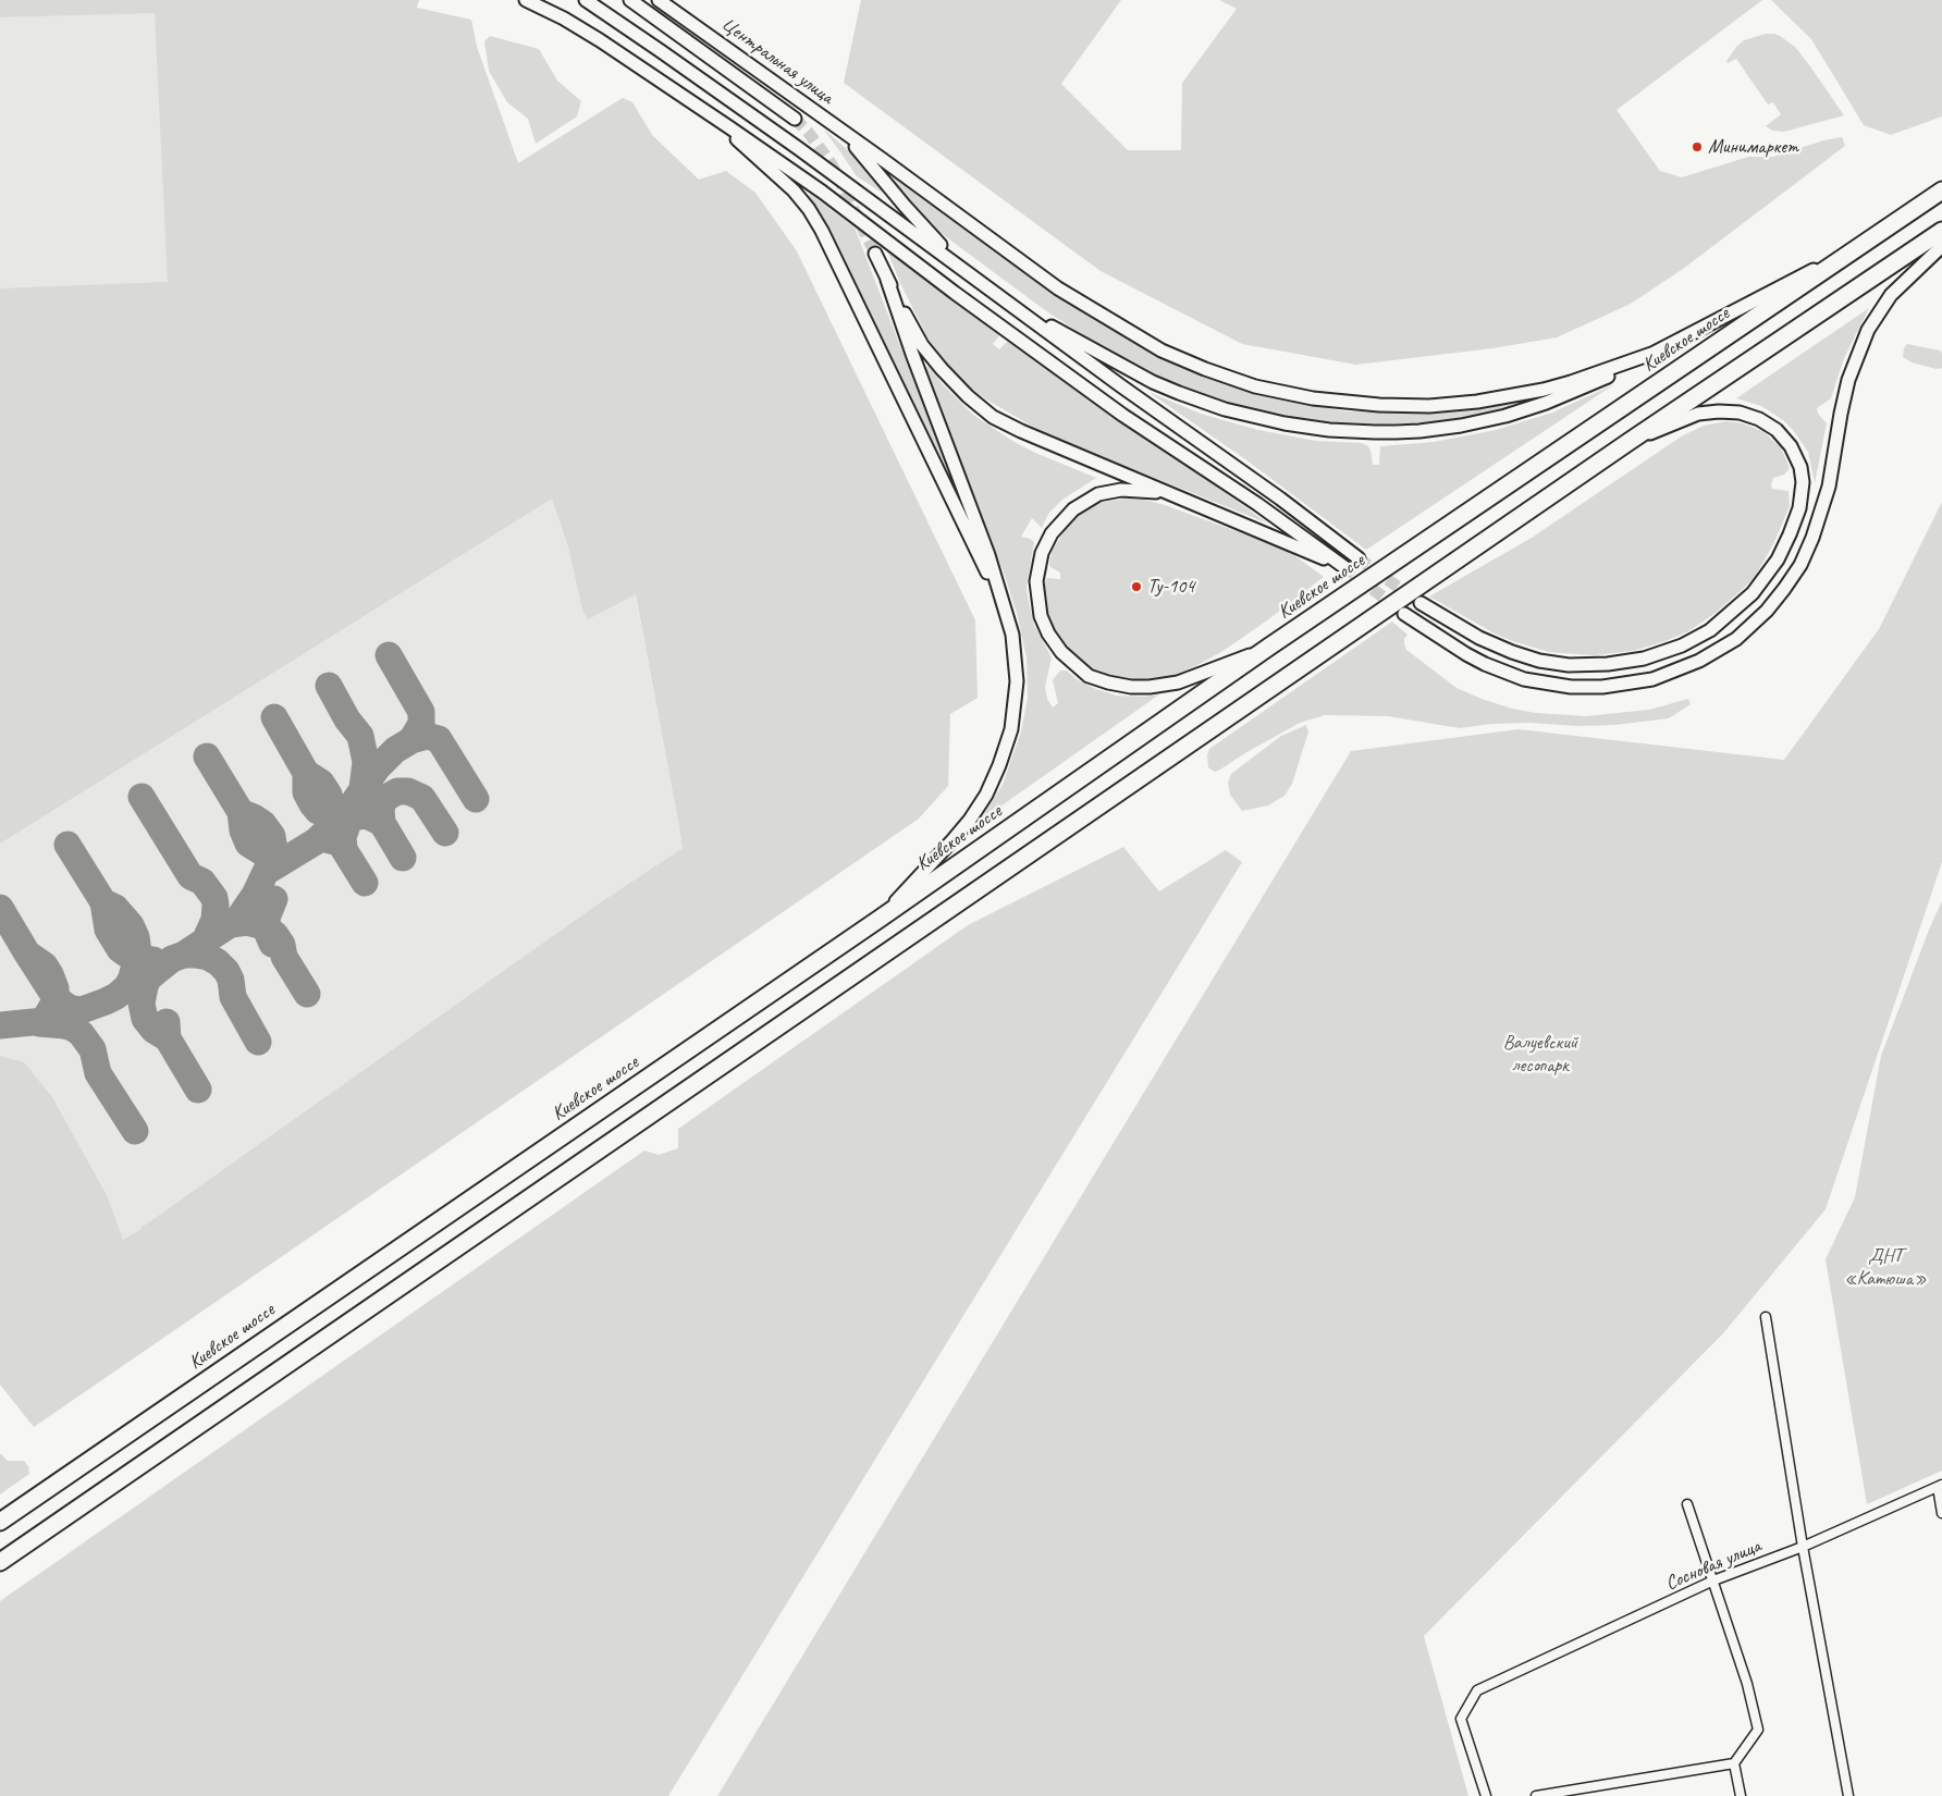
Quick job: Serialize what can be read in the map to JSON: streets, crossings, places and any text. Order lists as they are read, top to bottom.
{
  "streets": {
    "highway": ["Киевское шоссе"],
    "main road": ["Центральная улица"],
    "street": ["Сосновая улица"]
  },
  "parks": ["Валуевский лесопарк", "ДНТ «Катюша»"],
  "places": ["Минимаркет", "Ту-104"]
}
